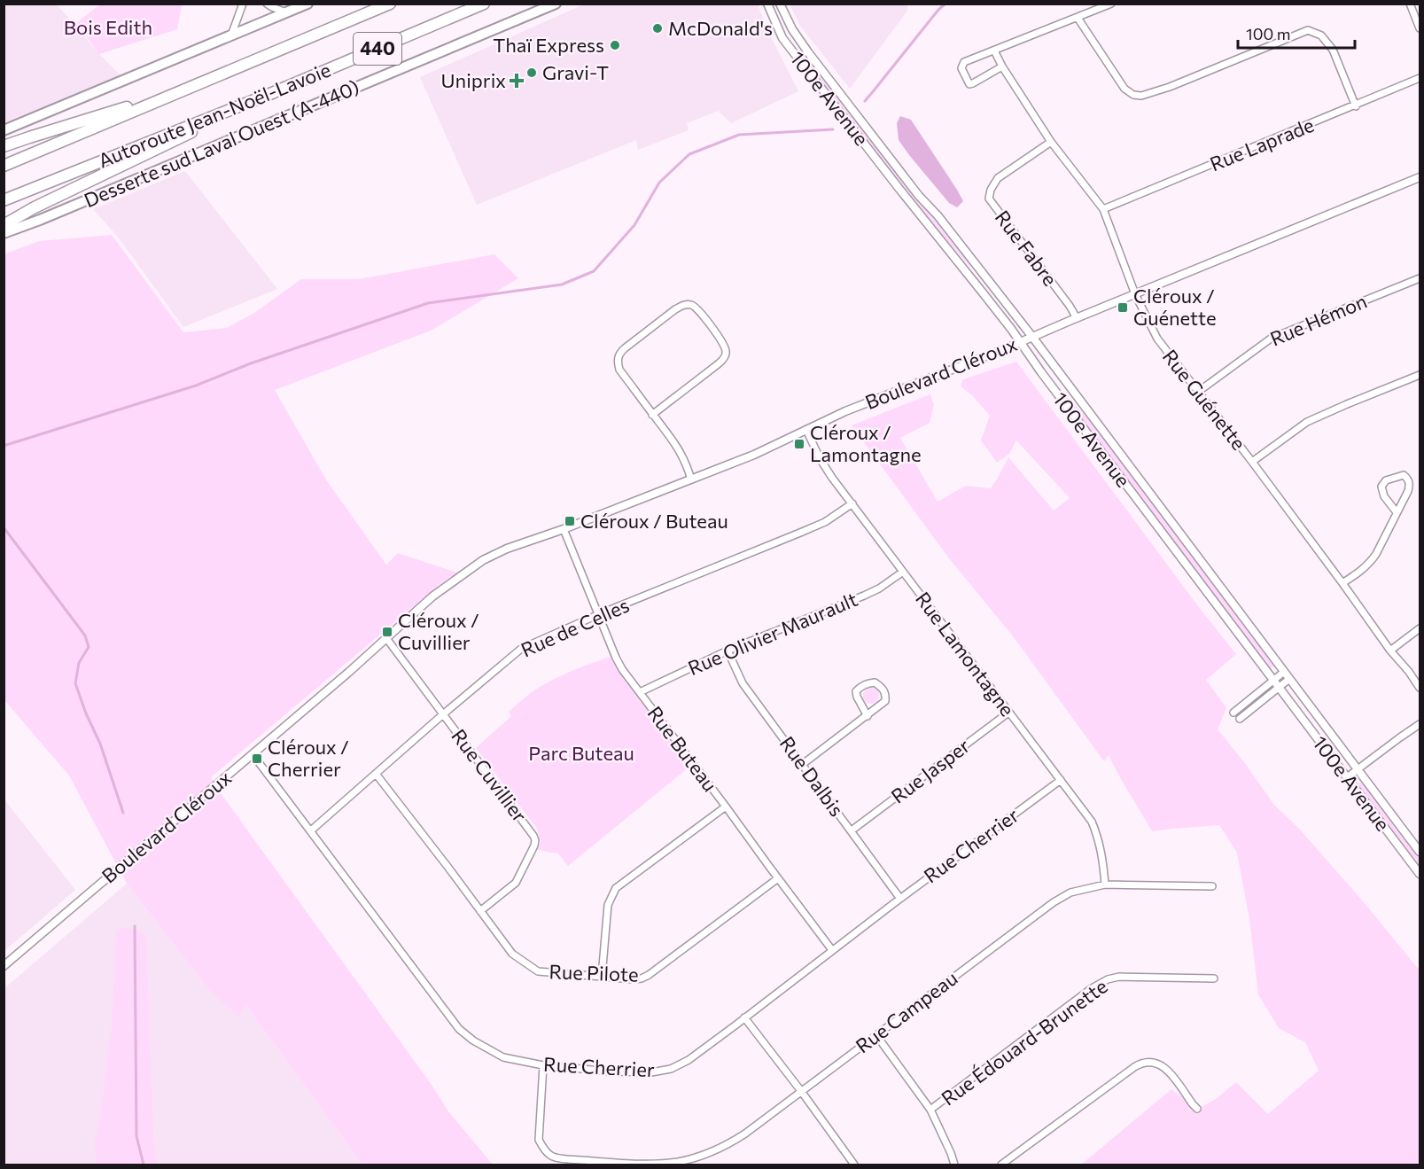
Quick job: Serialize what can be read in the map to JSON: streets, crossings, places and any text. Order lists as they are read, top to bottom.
{
  "streets": {
    "highway": ["440", "Autoroute Jean-Noël-Lavoie"],
    "main road": ["Desserte sud Laval Ouest (A-440)"],
    "street": [
      "100e Avenue",
      "Rue Laprade",
      "Rue Fabre",
      "Rue Hémon",
      "Boulevard Cléroux",
      "Rue Guénette",
      "Rue de Celles",
      "Rue Olivier Maurault",
      "Rue Lamontagne",
      "Rue Buteau",
      "Rue Jasper",
      "Rue Cuvillier",
      "Rue Dalbis",
      "Rue Cherrier",
      "Rue Pilote",
      "Rue Campeau",
      "Rue Édouard-Brunette"
    ]
  },
  "crossings": [
    ["100e Avenue", "Boulevard Cléroux"],
    ["Rue Laprade", "Rue Guénette"],
    ["Rue Fabre", "Boulevard Cléroux"],
    ["Rue Fabre", "Rue Guénette"],
    ["Rue Hémon", "Rue Guénette"],
    ["Boulevard Cléroux", "Rue Guénette"],
    ["Boulevard Cléroux", "Rue Lamontagne"],
    ["Boulevard Cléroux", "Rue Buteau"],
    ["Boulevard Cléroux", "Rue Cuvillier"],
    ["Boulevard Cléroux", "Rue Cherrier"],
    ["Rue de Celles", "Rue Lamontagne"],
    ["Rue de Celles", "Rue Buteau"],
    ["Rue de Celles", "Rue Cuvillier"],
    ["Rue de Celles", "Rue Cherrier"],
    ["Rue de Celles", "Rue Pilote"],
    ["Rue Olivier Maurault", "Rue Lamontagne"],
    ["Rue Olivier Maurault", "Rue Buteau"],
    ["Rue Olivier Maurault", "Rue Dalbis"],
    ["Rue Lamontagne", "Rue Jasper"],
    ["Rue Lamontagne", "Rue Cherrier"],
    ["Rue Lamontagne", "Rue Campeau"],
    ["Rue Buteau", "Rue Cherrier"],
    ["Rue Buteau", "Rue Pilote"],
    ["Rue Jasper", "Rue Dalbis"],
    ["Rue Cuvillier", "Rue Pilote"],
    ["Rue Dalbis", "Rue Cherrier"],
    ["Rue Cherrier", "Rue Campeau"]
  ],
  "parks": ["Bois Edith", "Parc Buteau"],
  "places": {
    "other": ["McDonald's", "Thaï Express", "Gravi-T"],
    "health": ["Uniprix"],
    "transit": [
      "Cléroux / Guénette",
      "Cléroux / Lamontagne",
      "Cléroux / Buteau",
      "Cléroux / Cuvillier",
      "Cléroux / Cherrier"
    ]
  },
  "scale_bar": "100 m"
}
